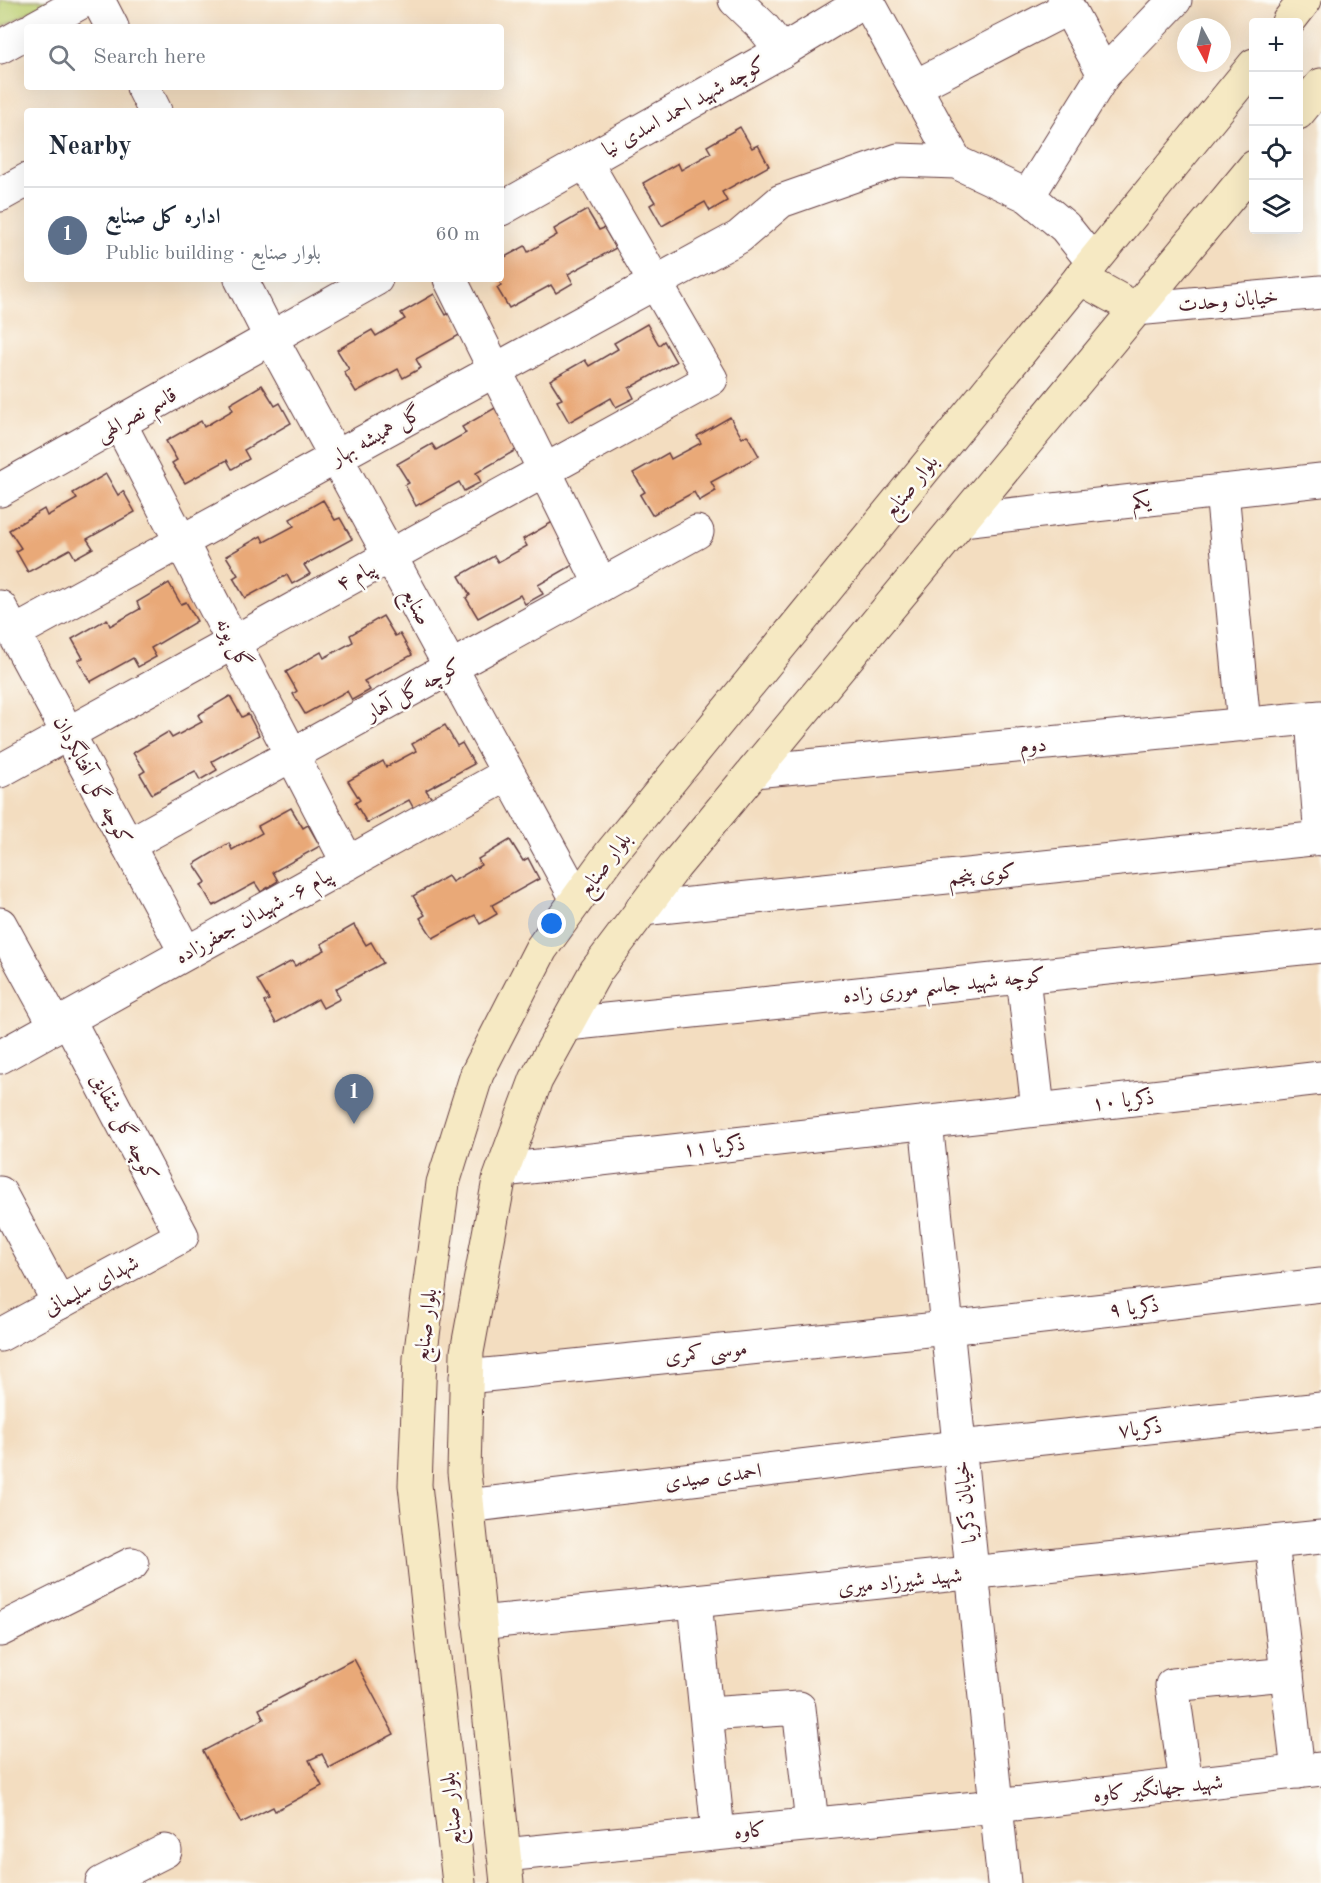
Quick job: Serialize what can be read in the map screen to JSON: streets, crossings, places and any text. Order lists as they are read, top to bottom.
{
  "streets": {
    "street": [
      "کوچه شهید احمد اسدی نیا",
      "خیابان وحدت",
      "قاسم نصرالهی",
      "گل همیشه بهار",
      "بلوار صنایع",
      "یکم",
      "پیام ۴",
      "صنایع",
      "گل پونه",
      "کوچه گل آهار",
      "دوم",
      "کوچه گل آفتابگردان",
      "کوی پنجم",
      "پیام ۶- شهیدان جعفرزاده",
      "کوچه شهید جاسم موری زاده",
      "ذکریا ۱۰",
      "کوچه گل شقایق",
      "ذکریا ۱۱",
      "شهدای سلیمانی",
      "ذکریا ۹",
      "موسی کمری",
      "ذکریا۷",
      "احمدی صیدی",
      "خیابان ذکریا",
      "شهید شیرزاد میری",
      "شهید جهانگیر کاوه",
      "کاوه"
    ]
  },
  "crossings": [
    ["قاسم نصرالهی", "صنایع"],
    ["قاسم نصرالهی", "گل پونه"],
    ["گل همیشه بهار", "پیام ۴"],
    ["گل همیشه بهار", "صنایع"],
    ["گل همیشه بهار", "گل پونه"],
    ["گل همیشه بهار", "کوچه گل آفتابگردان"],
    ["بلوار صنایع", "صنایع"],
    ["پیام ۴", "صنایع"],
    ["پیام ۴", "گل پونه"],
    ["پیام ۴", "کوچه گل آفتابگردان"],
    ["صنایع", "کوچه گل آهار"],
    ["صنایع", "پیام ۶- شهیدان جعفرزاده"],
    ["گل پونه", "کوچه گل آهار"],
    ["گل پونه", "پیام ۶- شهیدان جعفرزاده"],
    ["کوچه گل آهار", "کوچه گل آفتابگردان"],
    ["کوچه گل آفتابگردان", "پیام ۶- شهیدان جعفرزاده"],
    ["پیام ۶- شهیدان جعفرزاده", "کوچه گل شقایق"],
    ["ذکریا ۱۰", "ذکریا ۱۱"],
    ["ذکریا ۱۰", "خیابان ذکریا"],
    ["کوچه گل شقایق", "شهدای سلیمانی"],
    ["ذکریا ۱۱", "خیابان ذکریا"],
    ["ذکریا ۹", "موسی کمری"],
    ["ذکریا ۹", "خیابان ذکریا"],
    ["موسی کمری", "خیابان ذکریا"],
    ["ذکریا۷", "احمدی صیدی"],
    ["ذکریا۷", "خیابان ذکریا"],
    ["احمدی صیدی", "خیابان ذکریا"],
    ["خیابان ذکریا", "شهید شیرزاد میری"],
    ["خیابان ذکریا", "شهید جهانگیر کاوه"],
    ["خیابان ذکریا", "کاوه"],
    ["شهید جهانگیر کاوه", "کاوه"]
  ],
  "north": "bottom",
  "page": {
    "map_buttons": ["+", "−"],
    "search": "Search here",
    "heading": "Nearby",
    "list": [
      {
        "mark": "1",
        "name": "اداره کل صنایع",
        "note": "Public building · بلوار صنایع",
        "value": "60 m"
      }
    ],
    "pins": "1"
  }
}
